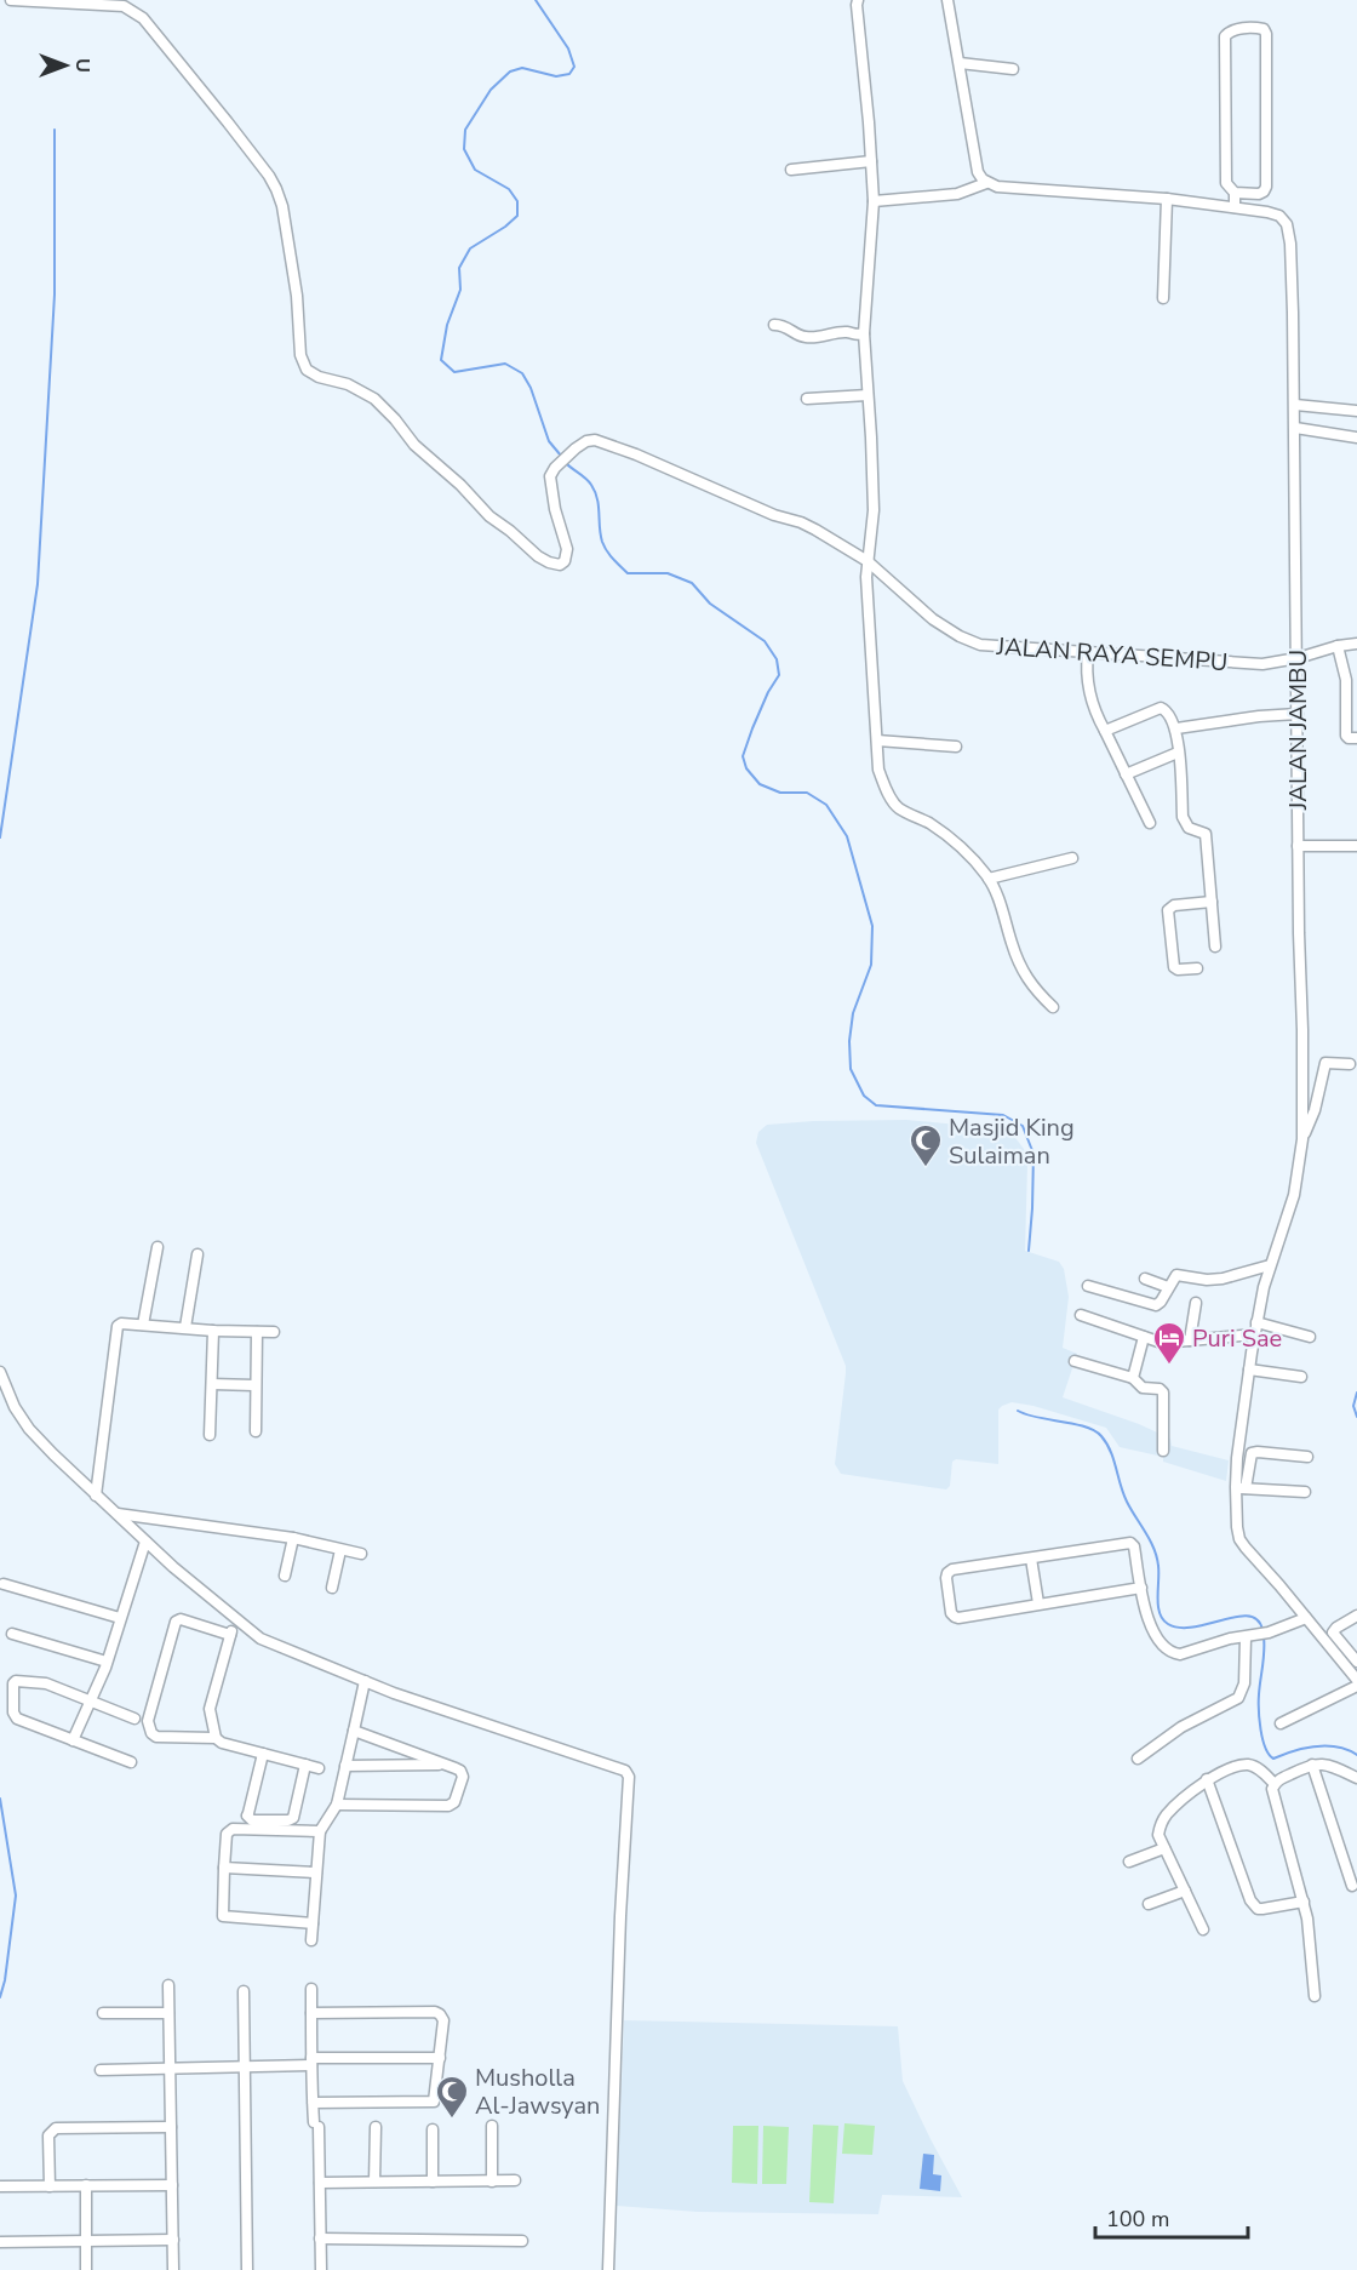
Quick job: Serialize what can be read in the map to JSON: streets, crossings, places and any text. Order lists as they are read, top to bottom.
{
  "streets": {
    "street": ["JALAN RAYA SEMPU", "JALAN JAMBU"]
  },
  "crossings": [
    ["JALAN RAYA SEMPU", "JALAN JAMBU"]
  ],
  "places": {
    "mosque": ["Masjid King Sulaiman", "Musholla Al-Jawsyan"],
    "hotel": ["Puri Sae"]
  },
  "scale_bar": "100 m",
  "north": "right"
}
